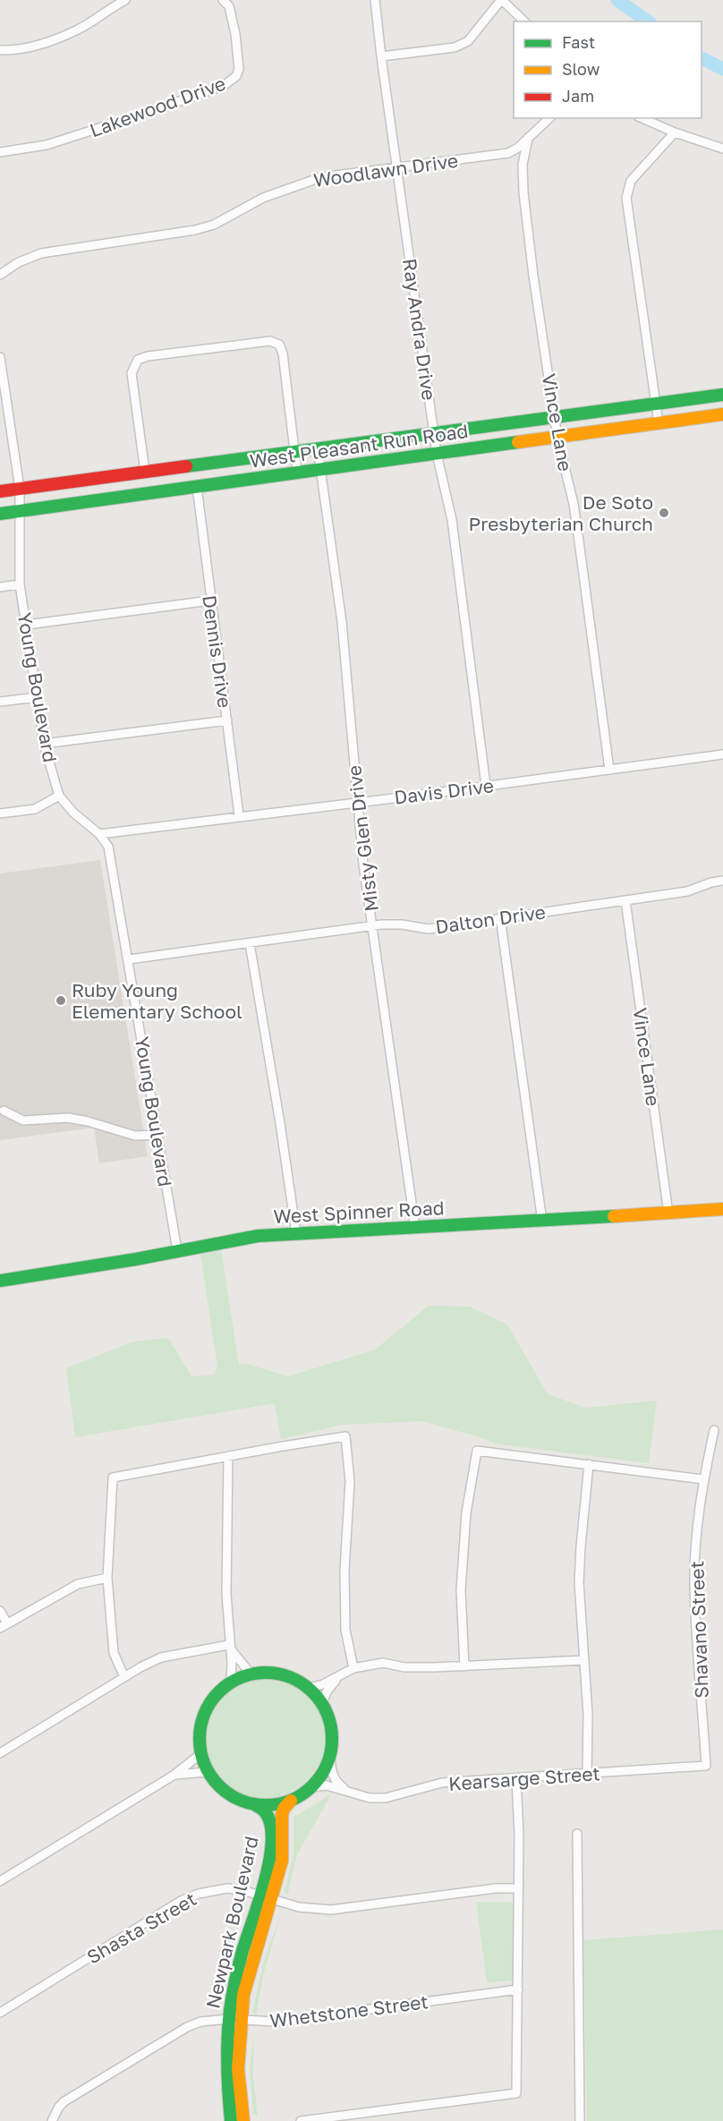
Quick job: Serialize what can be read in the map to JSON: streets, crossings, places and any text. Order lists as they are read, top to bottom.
{
  "streets": {
    "street": [
      "Lakewood Drive",
      "Woodlawn Drive",
      "Ray Andra Drive",
      "Vince Lane",
      "West Pleasant Run Road",
      "Dennis Drive",
      "Young Boulevard",
      "Davis Drive",
      "Misty Glen Drive",
      "Dalton Drive",
      "West Spinner Road",
      "Shavano Street",
      "Kearsarge Street",
      "Newpark Boulevard",
      "Shasta Street",
      "Whetstone Street"
    ]
  },
  "crossings": [
    ["Woodlawn Drive", "Ray Andra Drive"],
    ["Woodlawn Drive", "Vince Lane"],
    ["Ray Andra Drive", "West Pleasant Run Road"],
    ["Ray Andra Drive", "Davis Drive"],
    ["Vince Lane", "West Pleasant Run Road"],
    ["Vince Lane", "Davis Drive"],
    ["Vince Lane", "Dalton Drive"],
    ["Vince Lane", "West Spinner Road"],
    ["West Pleasant Run Road", "Dennis Drive"],
    ["West Pleasant Run Road", "Young Boulevard"],
    ["West Pleasant Run Road", "Misty Glen Drive"],
    ["Dennis Drive", "Davis Drive"],
    ["Young Boulevard", "Davis Drive"],
    ["Young Boulevard", "Dalton Drive"],
    ["Young Boulevard", "West Spinner Road"],
    ["Davis Drive", "Misty Glen Drive"],
    ["Misty Glen Drive", "Dalton Drive"],
    ["Misty Glen Drive", "West Spinner Road"],
    ["Shavano Street", "Kearsarge Street"],
    ["Kearsarge Street", "Newpark Boulevard"],
    ["Newpark Boulevard", "Shasta Street"],
    ["Newpark Boulevard", "Whetstone Street"]
  ],
  "places": ["De Soto Presbyterian Church", "Ruby Young Elementary School"],
  "legend": ["Fast", "Slow", "Jam"]
}
